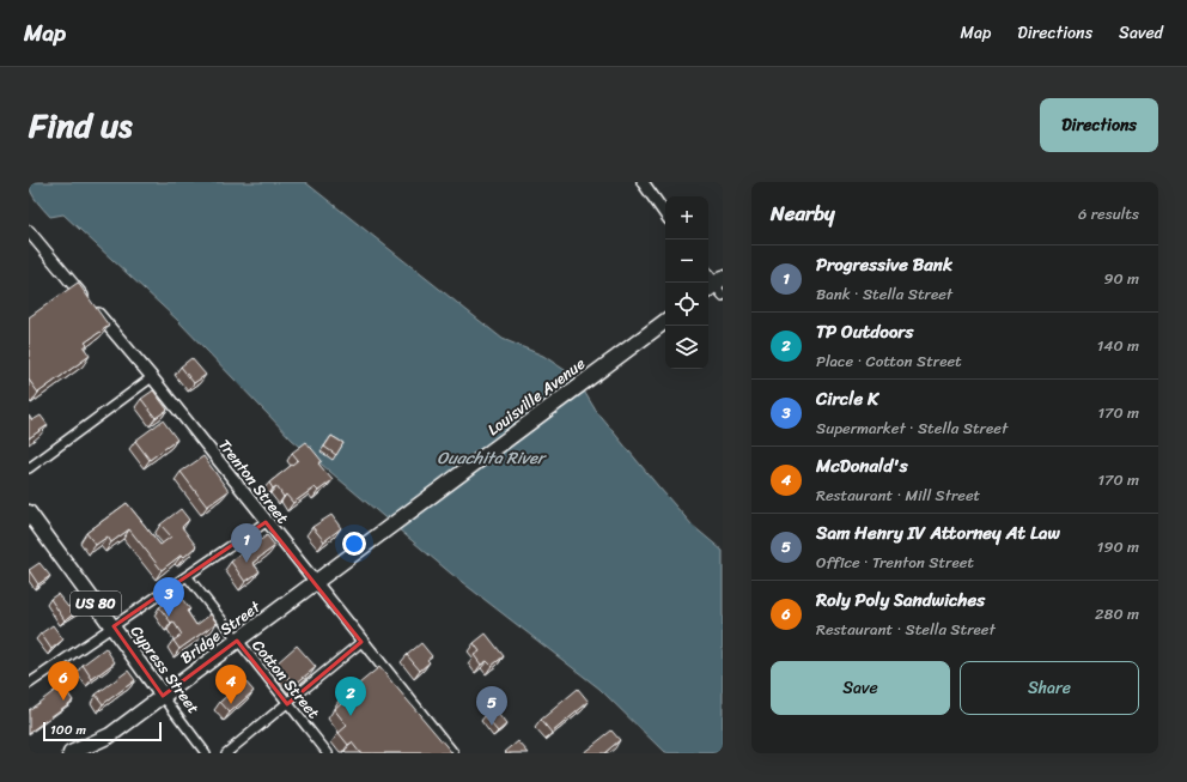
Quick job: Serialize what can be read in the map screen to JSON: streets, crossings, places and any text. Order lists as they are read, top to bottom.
{
  "streets": {
    "main road": [
      "Louisville Avenue",
      "US 80",
      "Bridge Street",
      "Cypress Street"
    ],
    "street": ["Trenton Street", "Cotton Street"]
  },
  "crossings": [
    ["Louisville Avenue", "Bridge Street"],
    ["Trenton Street", "Bridge Street"],
    ["Bridge Street", "Cypress Street"],
    ["Bridge Street", "Cotton Street"]
  ],
  "water": ["Ouachita River"],
  "scale_bar": "100 m",
  "page": {
    "header": "Map",
    "nav": ["Map", "Directions", "Saved"],
    "title": "Find us",
    "buttons": [
      "Directions",
      ["Save", "Share"]
    ],
    "heading": ["Nearby", "6 results"],
    "map_buttons": ["+", "−"],
    "list": [
      {
        "mark": "1",
        "name": "Progressive Bank",
        "note": "Bank · Stella Street",
        "value": "90 m"
      },
      {
        "mark": "2",
        "name": "TP Outdoors",
        "note": "Place · Cotton Street",
        "value": "140 m"
      },
      {
        "mark": "3",
        "name": "Circle K",
        "note": "Supermarket · Stella Street",
        "value": "170 m"
      },
      {
        "mark": "4",
        "name": "McDonald's",
        "note": "Restaurant · Mill Street",
        "value": "170 m"
      },
      {
        "mark": "5",
        "name": "Sam Henry IV Attorney At Law",
        "note": "Office · Trenton Street",
        "value": "190 m"
      },
      {
        "mark": "6",
        "name": "Roly Poly Sandwiches",
        "note": "Restaurant · Stella Street",
        "value": "280 m"
      }
    ],
    "pins": [
      "1",
      "3",
      "6",
      "4",
      "2",
      "5"
    ],
    "scale": "100 m"
  }
}
